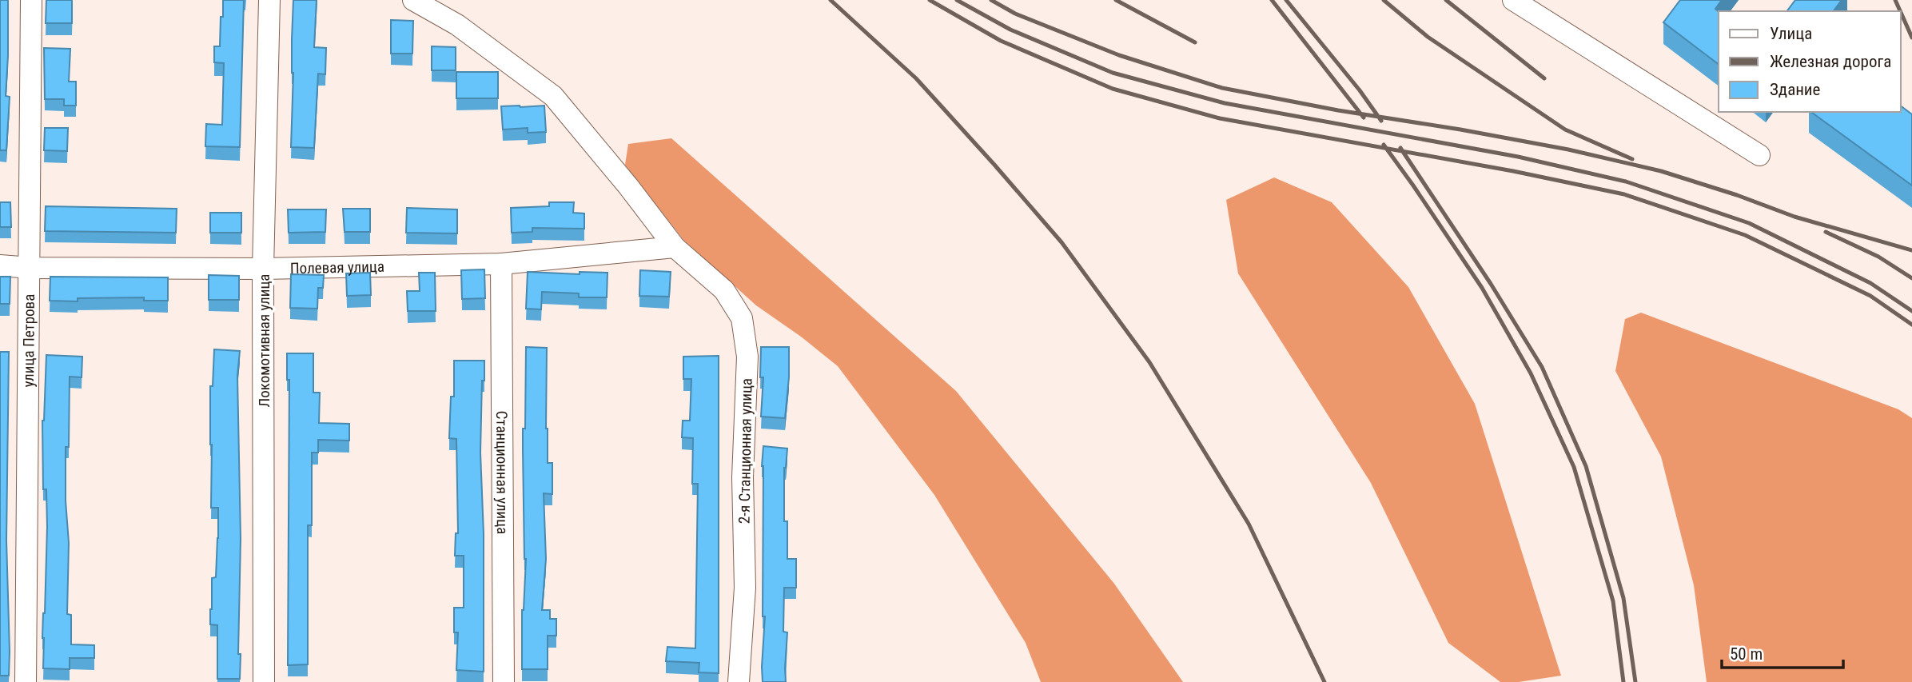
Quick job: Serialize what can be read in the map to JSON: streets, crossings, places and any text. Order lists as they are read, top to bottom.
{
  "streets": {
    "street": [
      "Полевая улица",
      "Локомотивная улица",
      "улица Петрова",
      "2-я Станционная улица",
      "Станционная улица"
    ]
  },
  "crossings": [
    ["Полевая улица", "Локомотивная улица"],
    ["Полевая улица", "улица Петрова"],
    ["Полевая улица", "2-я Станционная улица"],
    ["Полевая улица", "Станционная улица"]
  ],
  "legend": ["Улица", "Железная дорога", "Здание"],
  "scale_bar": "50 m"
}
